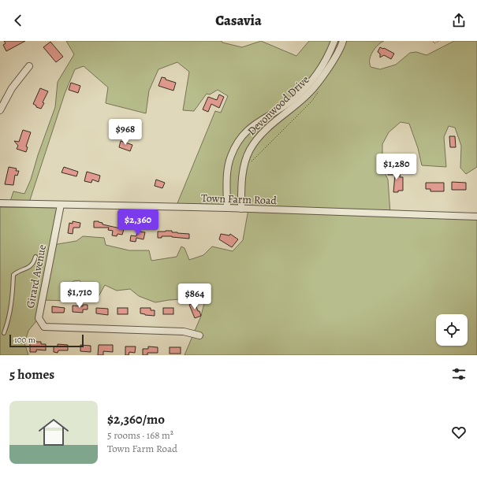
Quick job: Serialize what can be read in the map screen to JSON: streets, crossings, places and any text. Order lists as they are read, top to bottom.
{
  "streets": {
    "street": ["Devonwood Drive", "Town Farm Road", "Girard Avenue"]
  },
  "crossings": [
    ["Devonwood Drive", "Town Farm Road"],
    ["Town Farm Road", "Girard Avenue"]
  ],
  "scale_bar": "100 m",
  "page": {
    "header": "Casavia",
    "price": [
      "$968",
      "$1,280",
      "$2,360",
      "$1,710",
      "$864"
    ],
    "scale": "100 m",
    "heading": "5 homes",
    "list": [
      {
        "name": "$2,360/mo",
        "note": "5 rooms · 168 m² · Town Farm Road"
      }
    ]
  }
}
